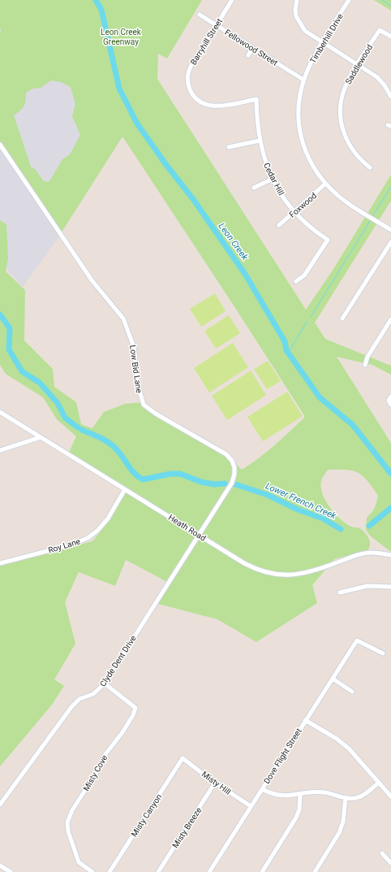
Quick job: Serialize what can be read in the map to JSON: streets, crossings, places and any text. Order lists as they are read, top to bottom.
{
  "streets": {
    "street": [
      "Timberhill Drive",
      "Barryhill Street",
      "Fellowood Street",
      "Saddlewood",
      "Cedar Hill",
      "Foxwood",
      "Low Bid Lane",
      "Heath Road",
      "Roy Lane",
      "Clyde Dent Drive",
      "Dove Flight Street",
      "Misty Cove",
      "Misty Hill",
      "Misty Canyon",
      "Misty Breeze"
    ]
  },
  "crossings": [
    ["Timberhill Drive", "Fellowood Street"],
    ["Timberhill Drive", "Foxwood"],
    ["Barryhill Street", "Fellowood Street"],
    ["Barryhill Street", "Cedar Hill"],
    ["Cedar Hill", "Foxwood"],
    ["Low Bid Lane", "Heath Road"],
    ["Low Bid Lane", "Clyde Dent Drive"],
    ["Heath Road", "Roy Lane"],
    ["Heath Road", "Clyde Dent Drive"],
    ["Clyde Dent Drive", "Misty Cove"],
    ["Dove Flight Street", "Misty Hill"],
    ["Misty Hill", "Misty Canyon"],
    ["Misty Hill", "Misty Breeze"]
  ],
  "water": ["Leon Creek", "Lower French Creek"],
  "parks": ["Leon Creek Greenway"]
}
